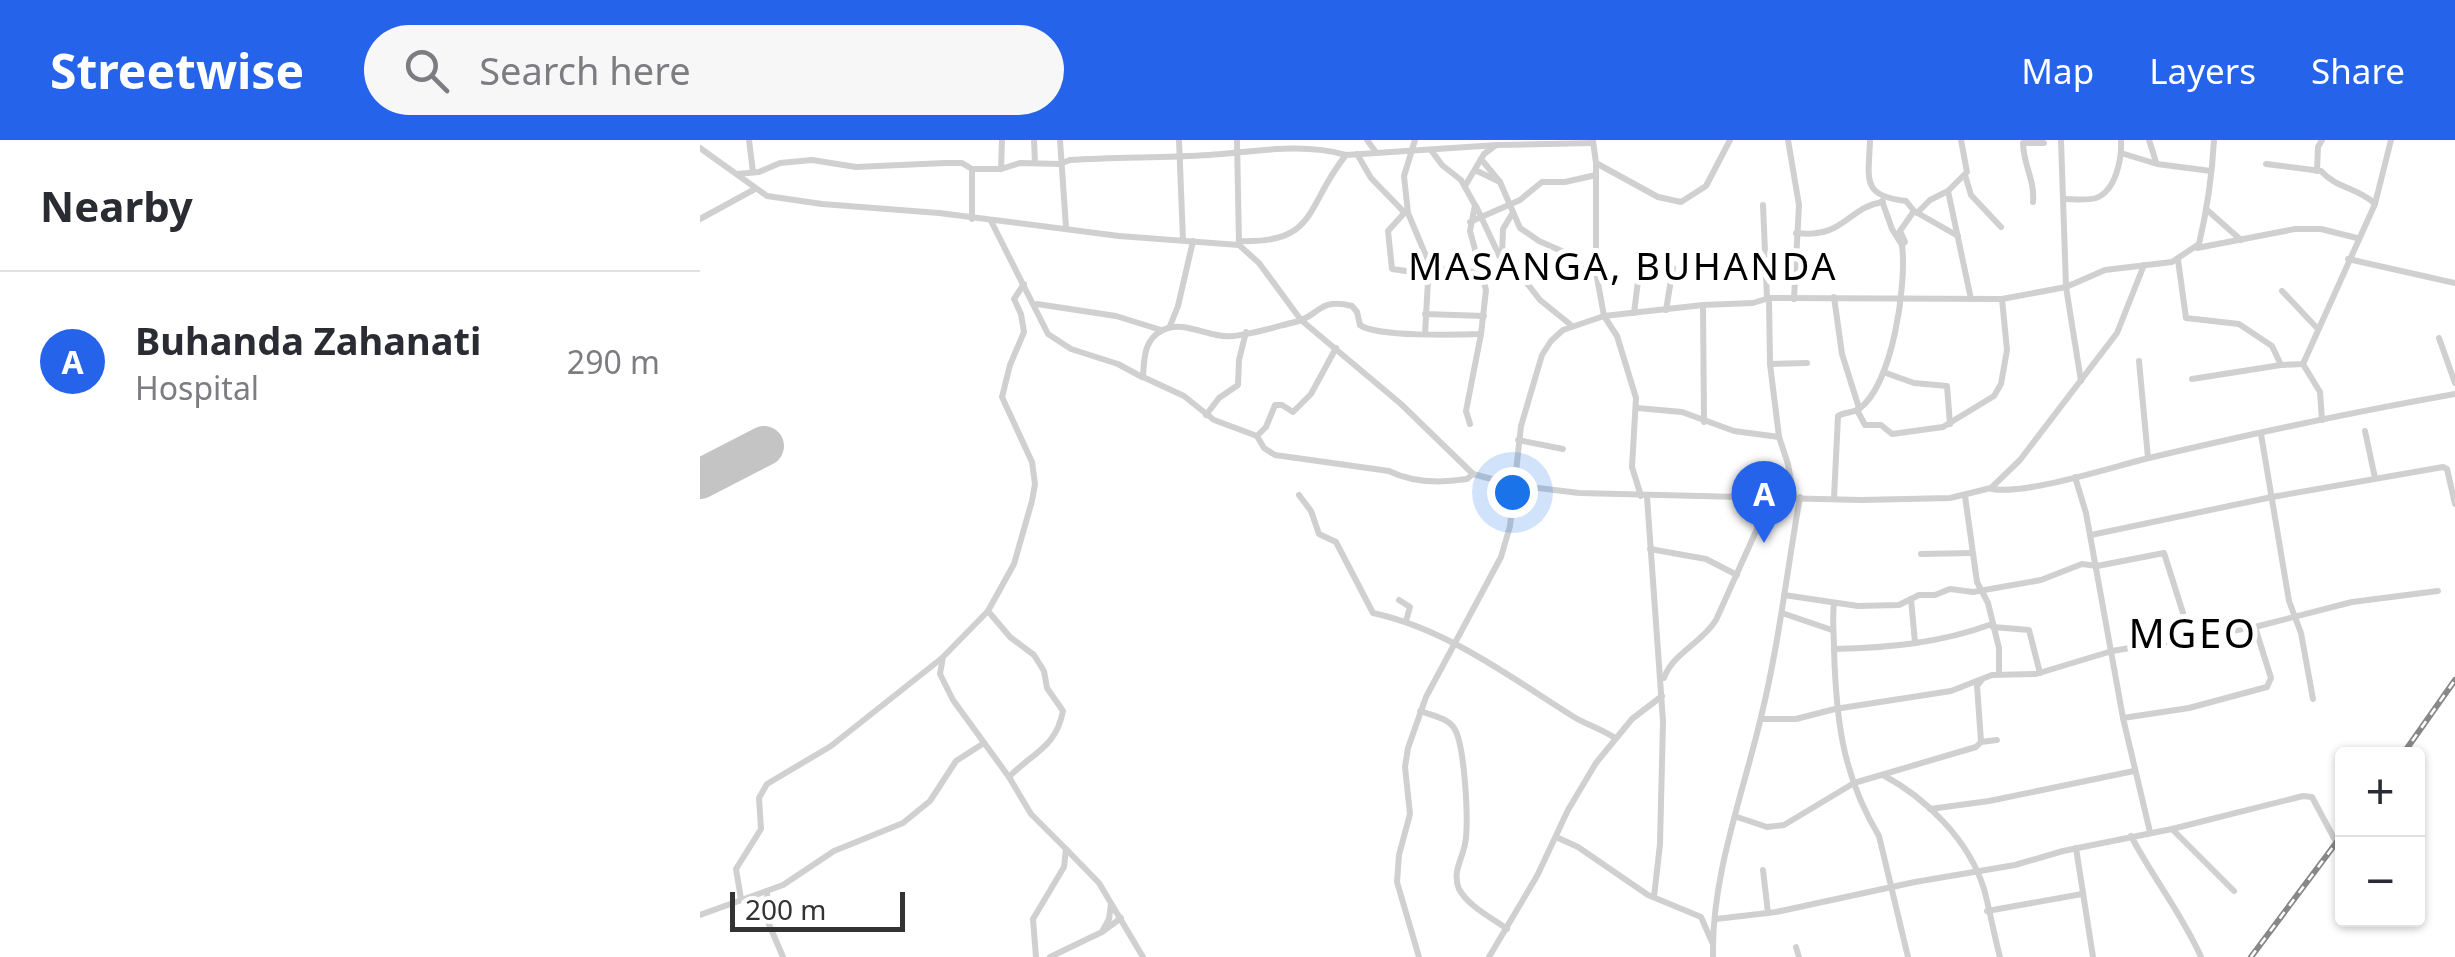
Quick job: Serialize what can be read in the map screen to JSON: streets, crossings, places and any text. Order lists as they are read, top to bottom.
{
  "districts": ["MASANGA, BUHANDA", "MGEO"],
  "scale_bar": "200 m",
  "page": {
    "header": "Streetwise",
    "search": "Search here",
    "nav": ["Map", "Layers", "Share"],
    "heading": "Nearby",
    "list": [
      {
        "mark": "A",
        "name": "Buhanda Zahanati",
        "note": "Hospital",
        "value": "290 m"
      }
    ],
    "pins": "A",
    "map_buttons": ["+", "−"],
    "scale": "200 m"
  }
}
